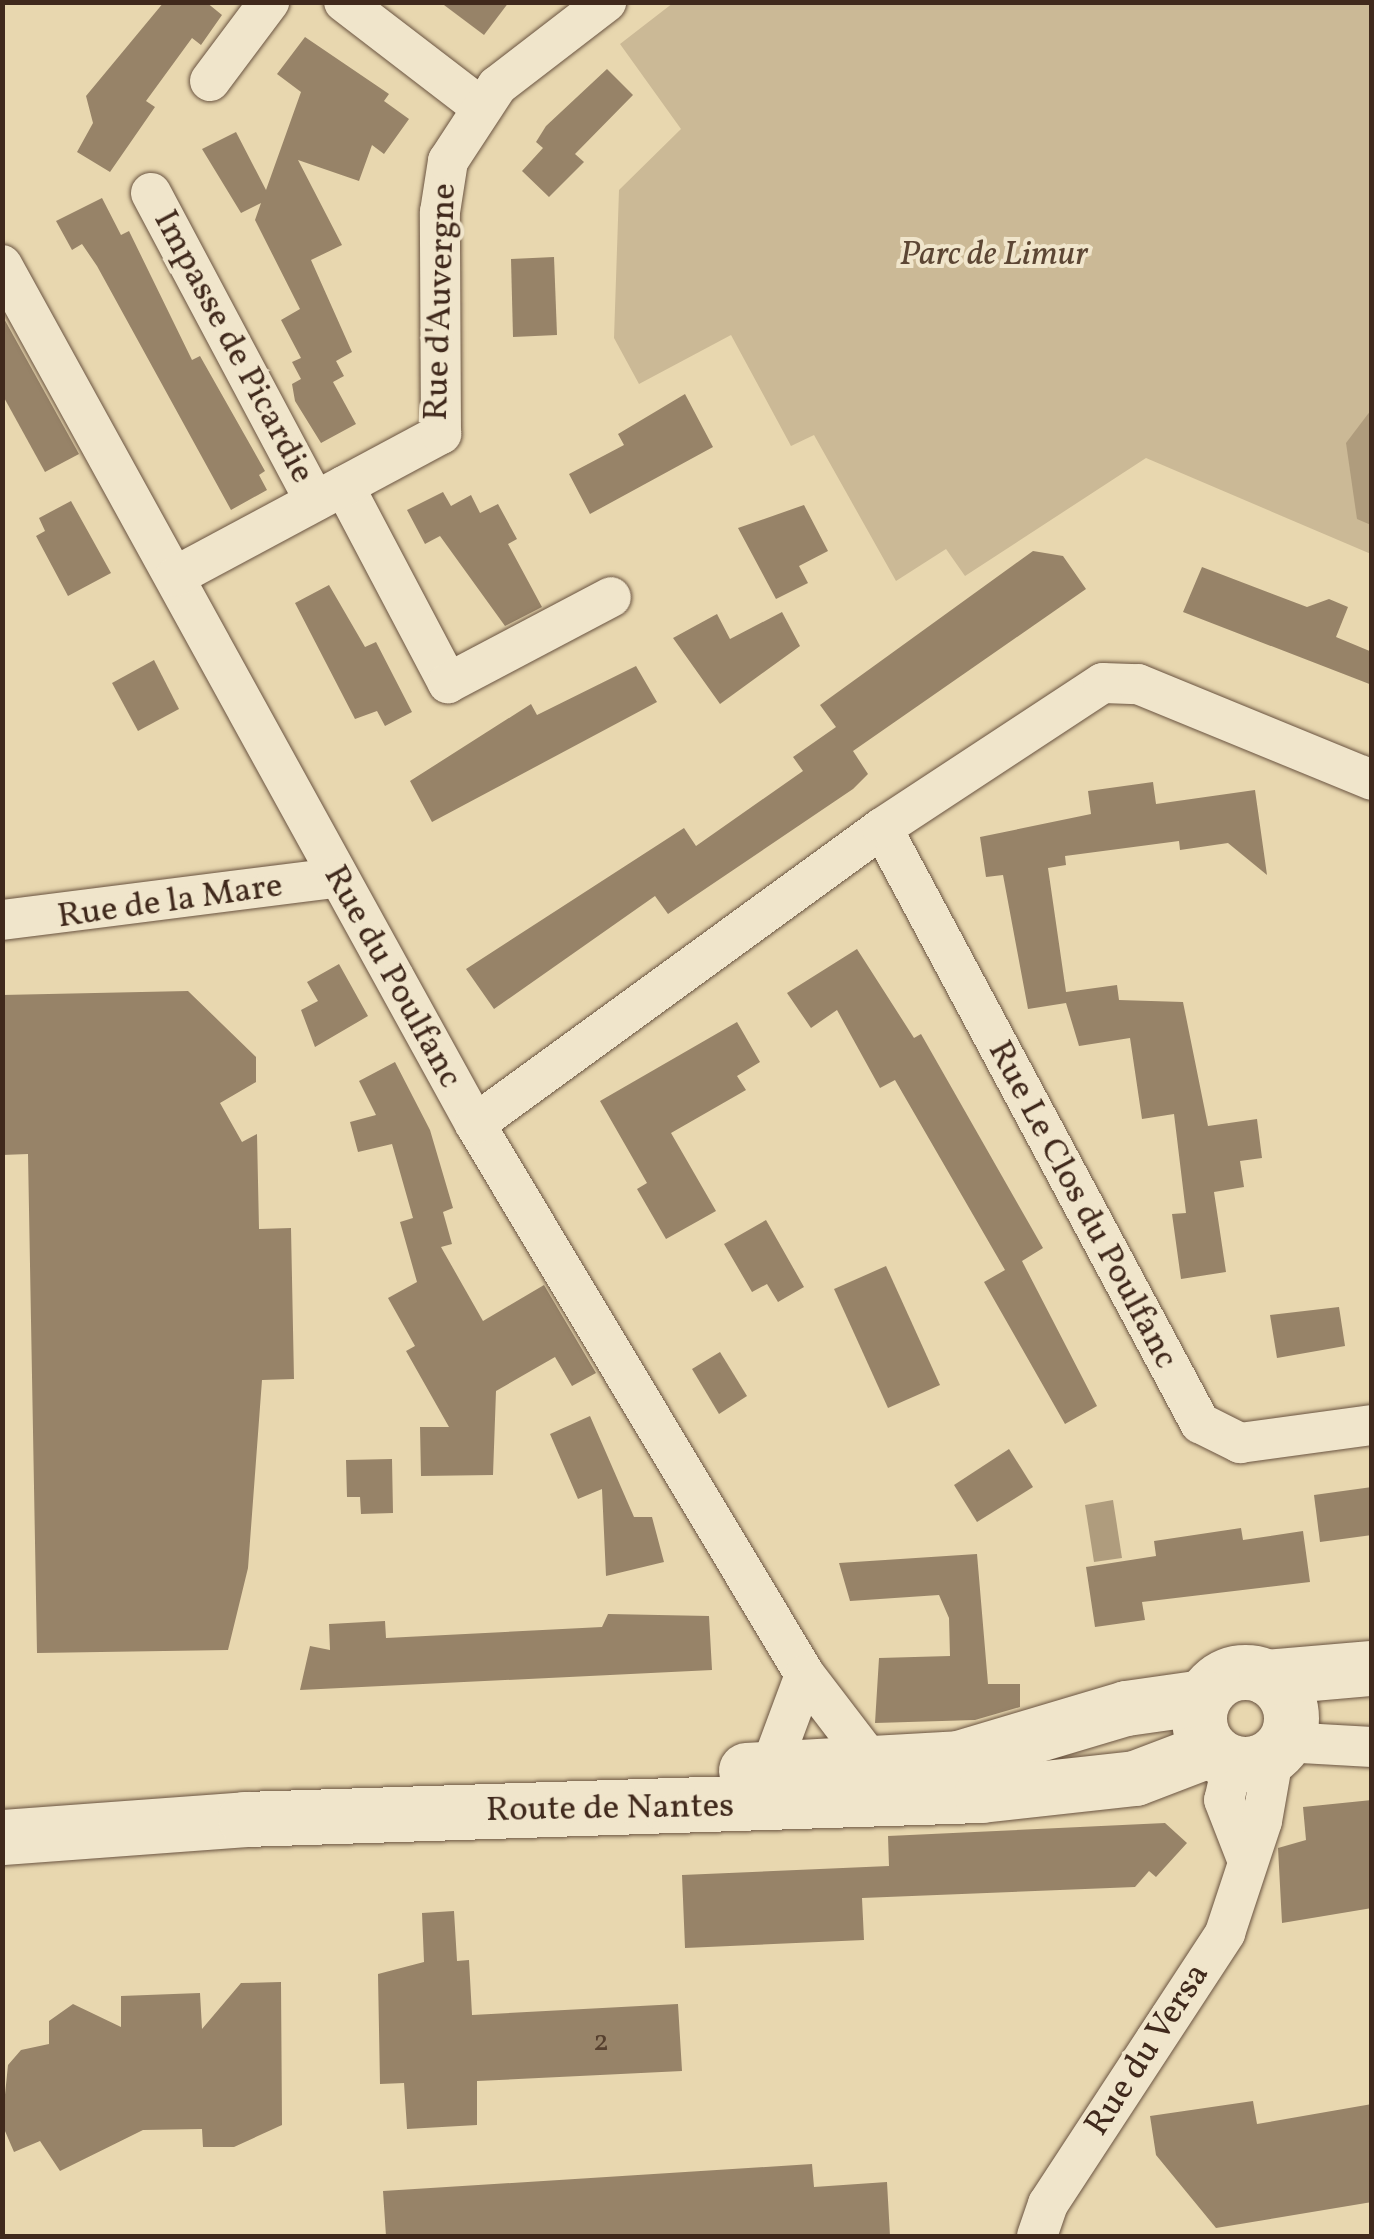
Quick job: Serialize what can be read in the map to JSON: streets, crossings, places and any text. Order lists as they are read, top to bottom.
{
  "streets": {
    "main road": ["Route de Nantes"],
    "street": [
      "Rue d'Auvergne",
      "Impasse de Picardie",
      "Rue de la Mare",
      "Rue du Poulfanc",
      "Rue Le Clos du Poulfanc",
      "Rue du Versa"
    ]
  },
  "crossings": [
    ["Rue d'Auvergne", "Impasse de Picardie"],
    ["Rue d'Auvergne", "Rue du Poulfanc"],
    ["Rue de la Mare", "Rue du Poulfanc"],
    ["Rue du Poulfanc", "Route de Nantes"],
    ["Route de Nantes", "Rue du Versa"]
  ],
  "parks": ["Parc de Limur"],
  "house_numbers": ["2"]
}
